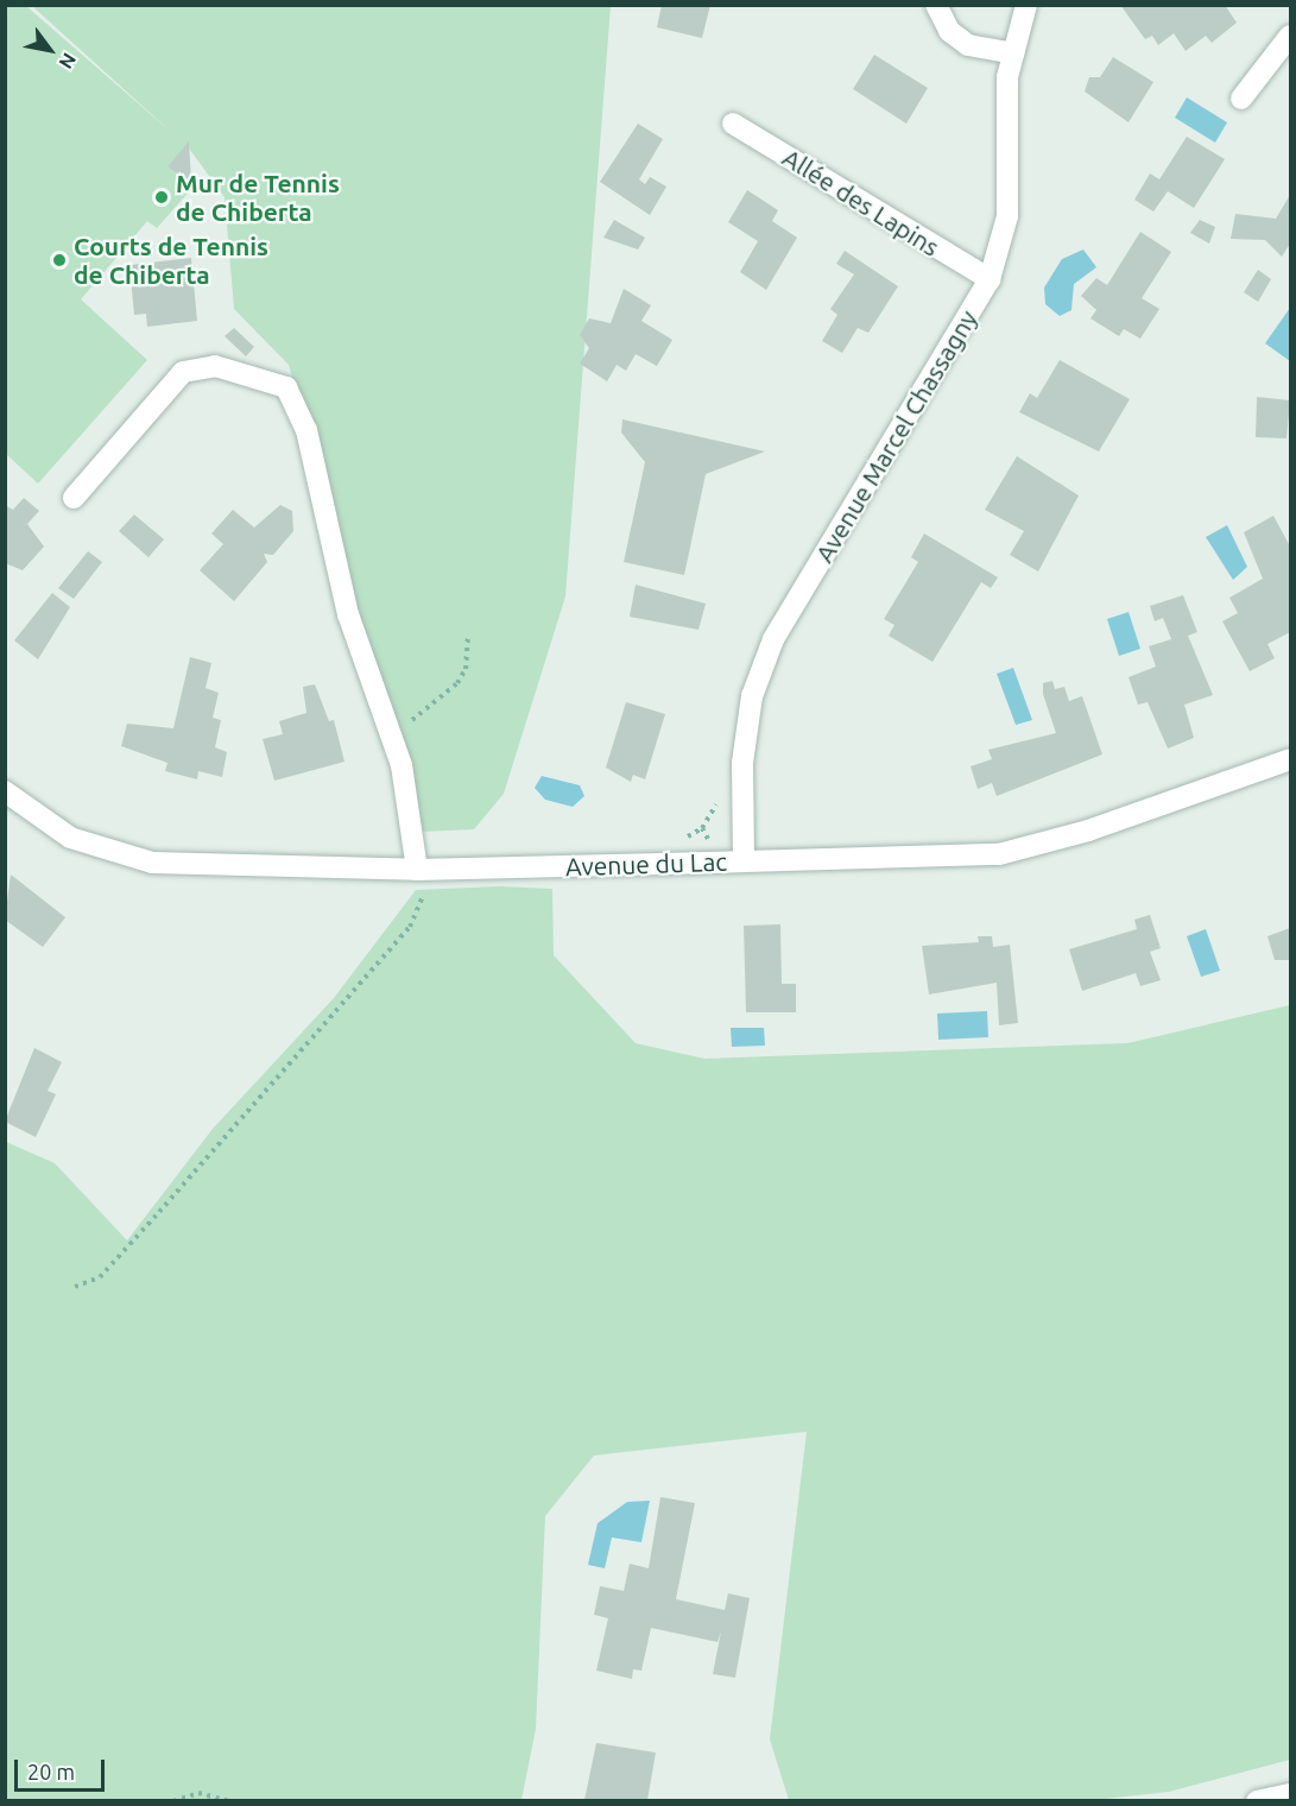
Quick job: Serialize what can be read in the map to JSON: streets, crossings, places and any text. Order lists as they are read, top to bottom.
{
  "streets": {
    "street": ["Allée des Lapins", "Avenue Marcel Chassagny", "Avenue du Lac"]
  },
  "crossings": [
    ["Allée des Lapins", "Avenue Marcel Chassagny"],
    ["Avenue Marcel Chassagny", "Avenue du Lac"]
  ],
  "places": ["Mur de Tennis de Chiberta", "Courts de Tennis de Chiberta"],
  "scale_bar": "20 m",
  "north": "bottom right"
}
